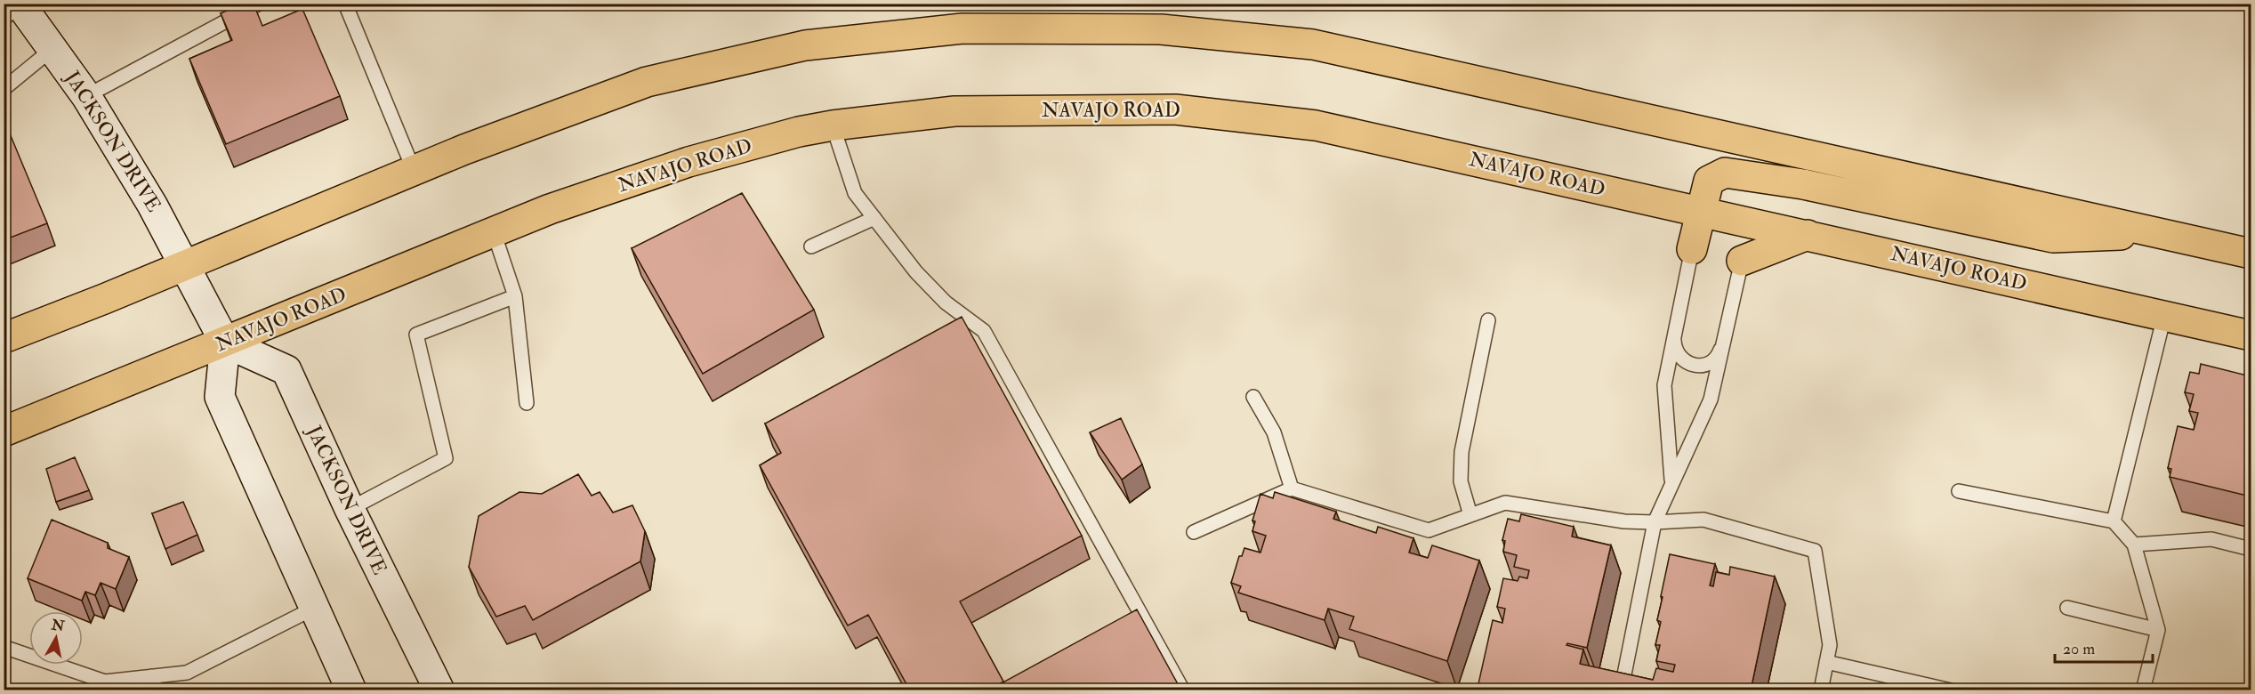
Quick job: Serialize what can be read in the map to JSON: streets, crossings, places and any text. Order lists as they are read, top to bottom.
{
  "streets": {
    "main road": ["NAVAJO ROAD", "JACKSON DRIVE"]
  },
  "crossings": [
    ["NAVAJO ROAD", "JACKSON DRIVE"]
  ],
  "scale_bar": "20 m",
  "north": "top"
}
